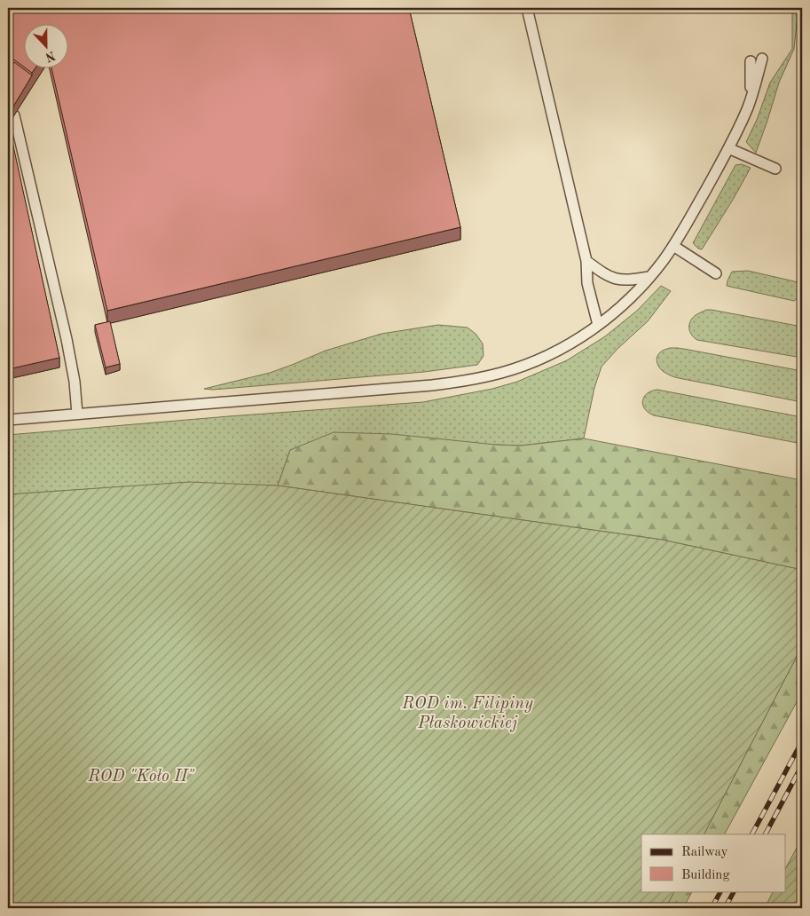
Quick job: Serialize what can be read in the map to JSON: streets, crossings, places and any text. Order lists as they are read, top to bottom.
{
  "parks": ["ROD im. Filipiny Płaskowickiej", "ROD \"Koło II\""],
  "legend": ["Railway", "Building"],
  "north": "bottom"
}
